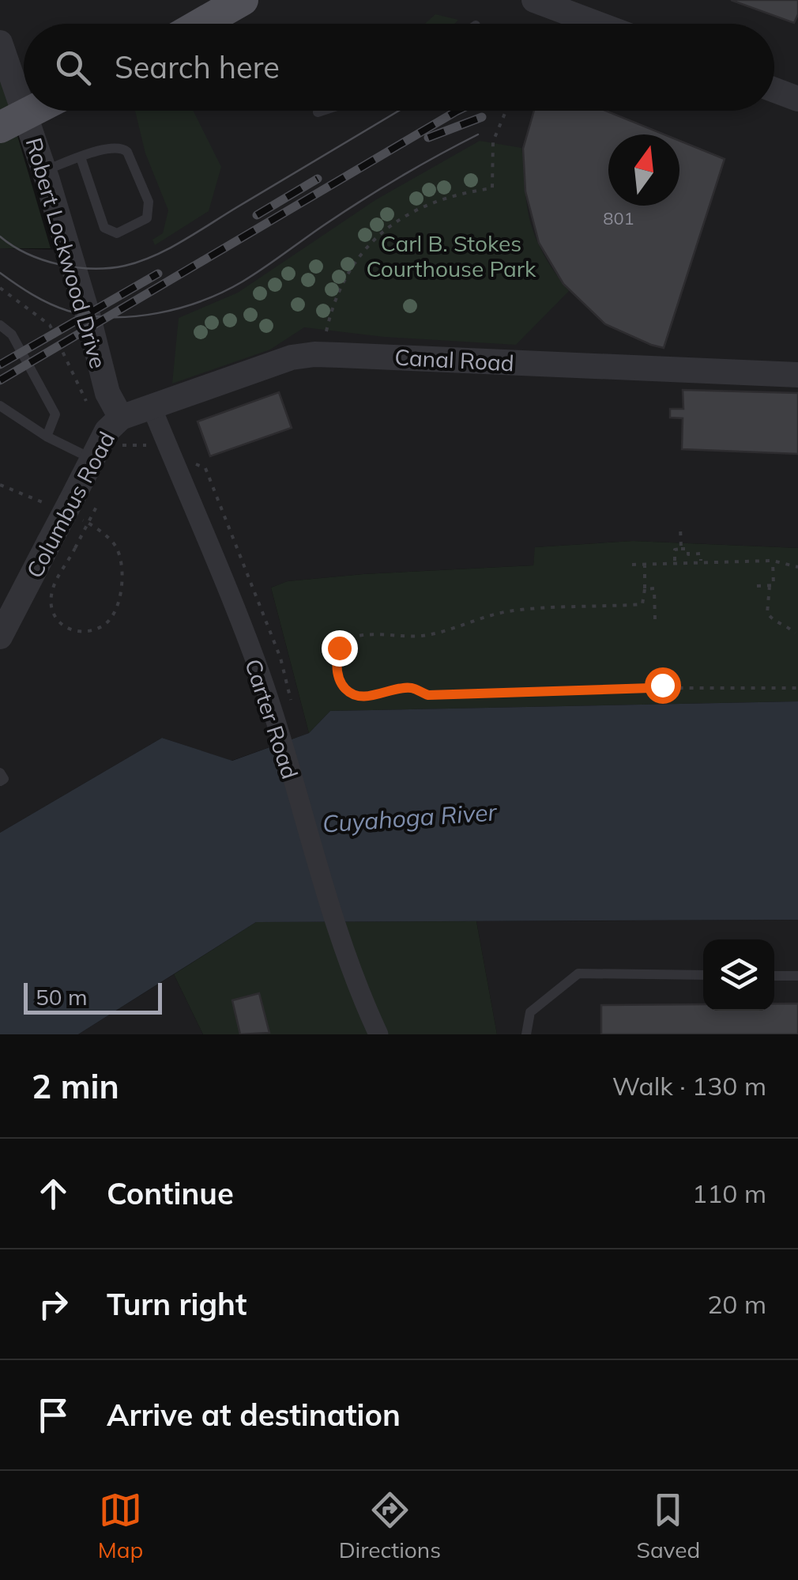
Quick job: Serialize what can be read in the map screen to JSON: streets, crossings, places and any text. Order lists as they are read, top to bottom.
{
  "streets": {
    "street": [
      "Robert Lockwood Drive",
      "Canal Road",
      "Columbus Road",
      "Carter Road"
    ]
  },
  "crossings": [
    ["Robert Lockwood Drive", "Canal Road"],
    ["Robert Lockwood Drive", "Columbus Road"],
    ["Canal Road", "Columbus Road"],
    ["Canal Road", "Carter Road"]
  ],
  "water": ["Cuyahoga River"],
  "parks": ["Carl B. Stokes Courthouse Park"],
  "house_numbers": ["801"],
  "scale_bar": "50 m",
  "north": "top",
  "page": {
    "search": "Search here",
    "scale": "50 m",
    "heading": ["2 min", "Walk · 130 m"],
    "list": [
      ["Continue", "110 m"],
      ["Turn right", "20 m"],
      "Arrive at destination"
    ],
    "nav": ["Map", "Directions", "Saved"]
  }
}
